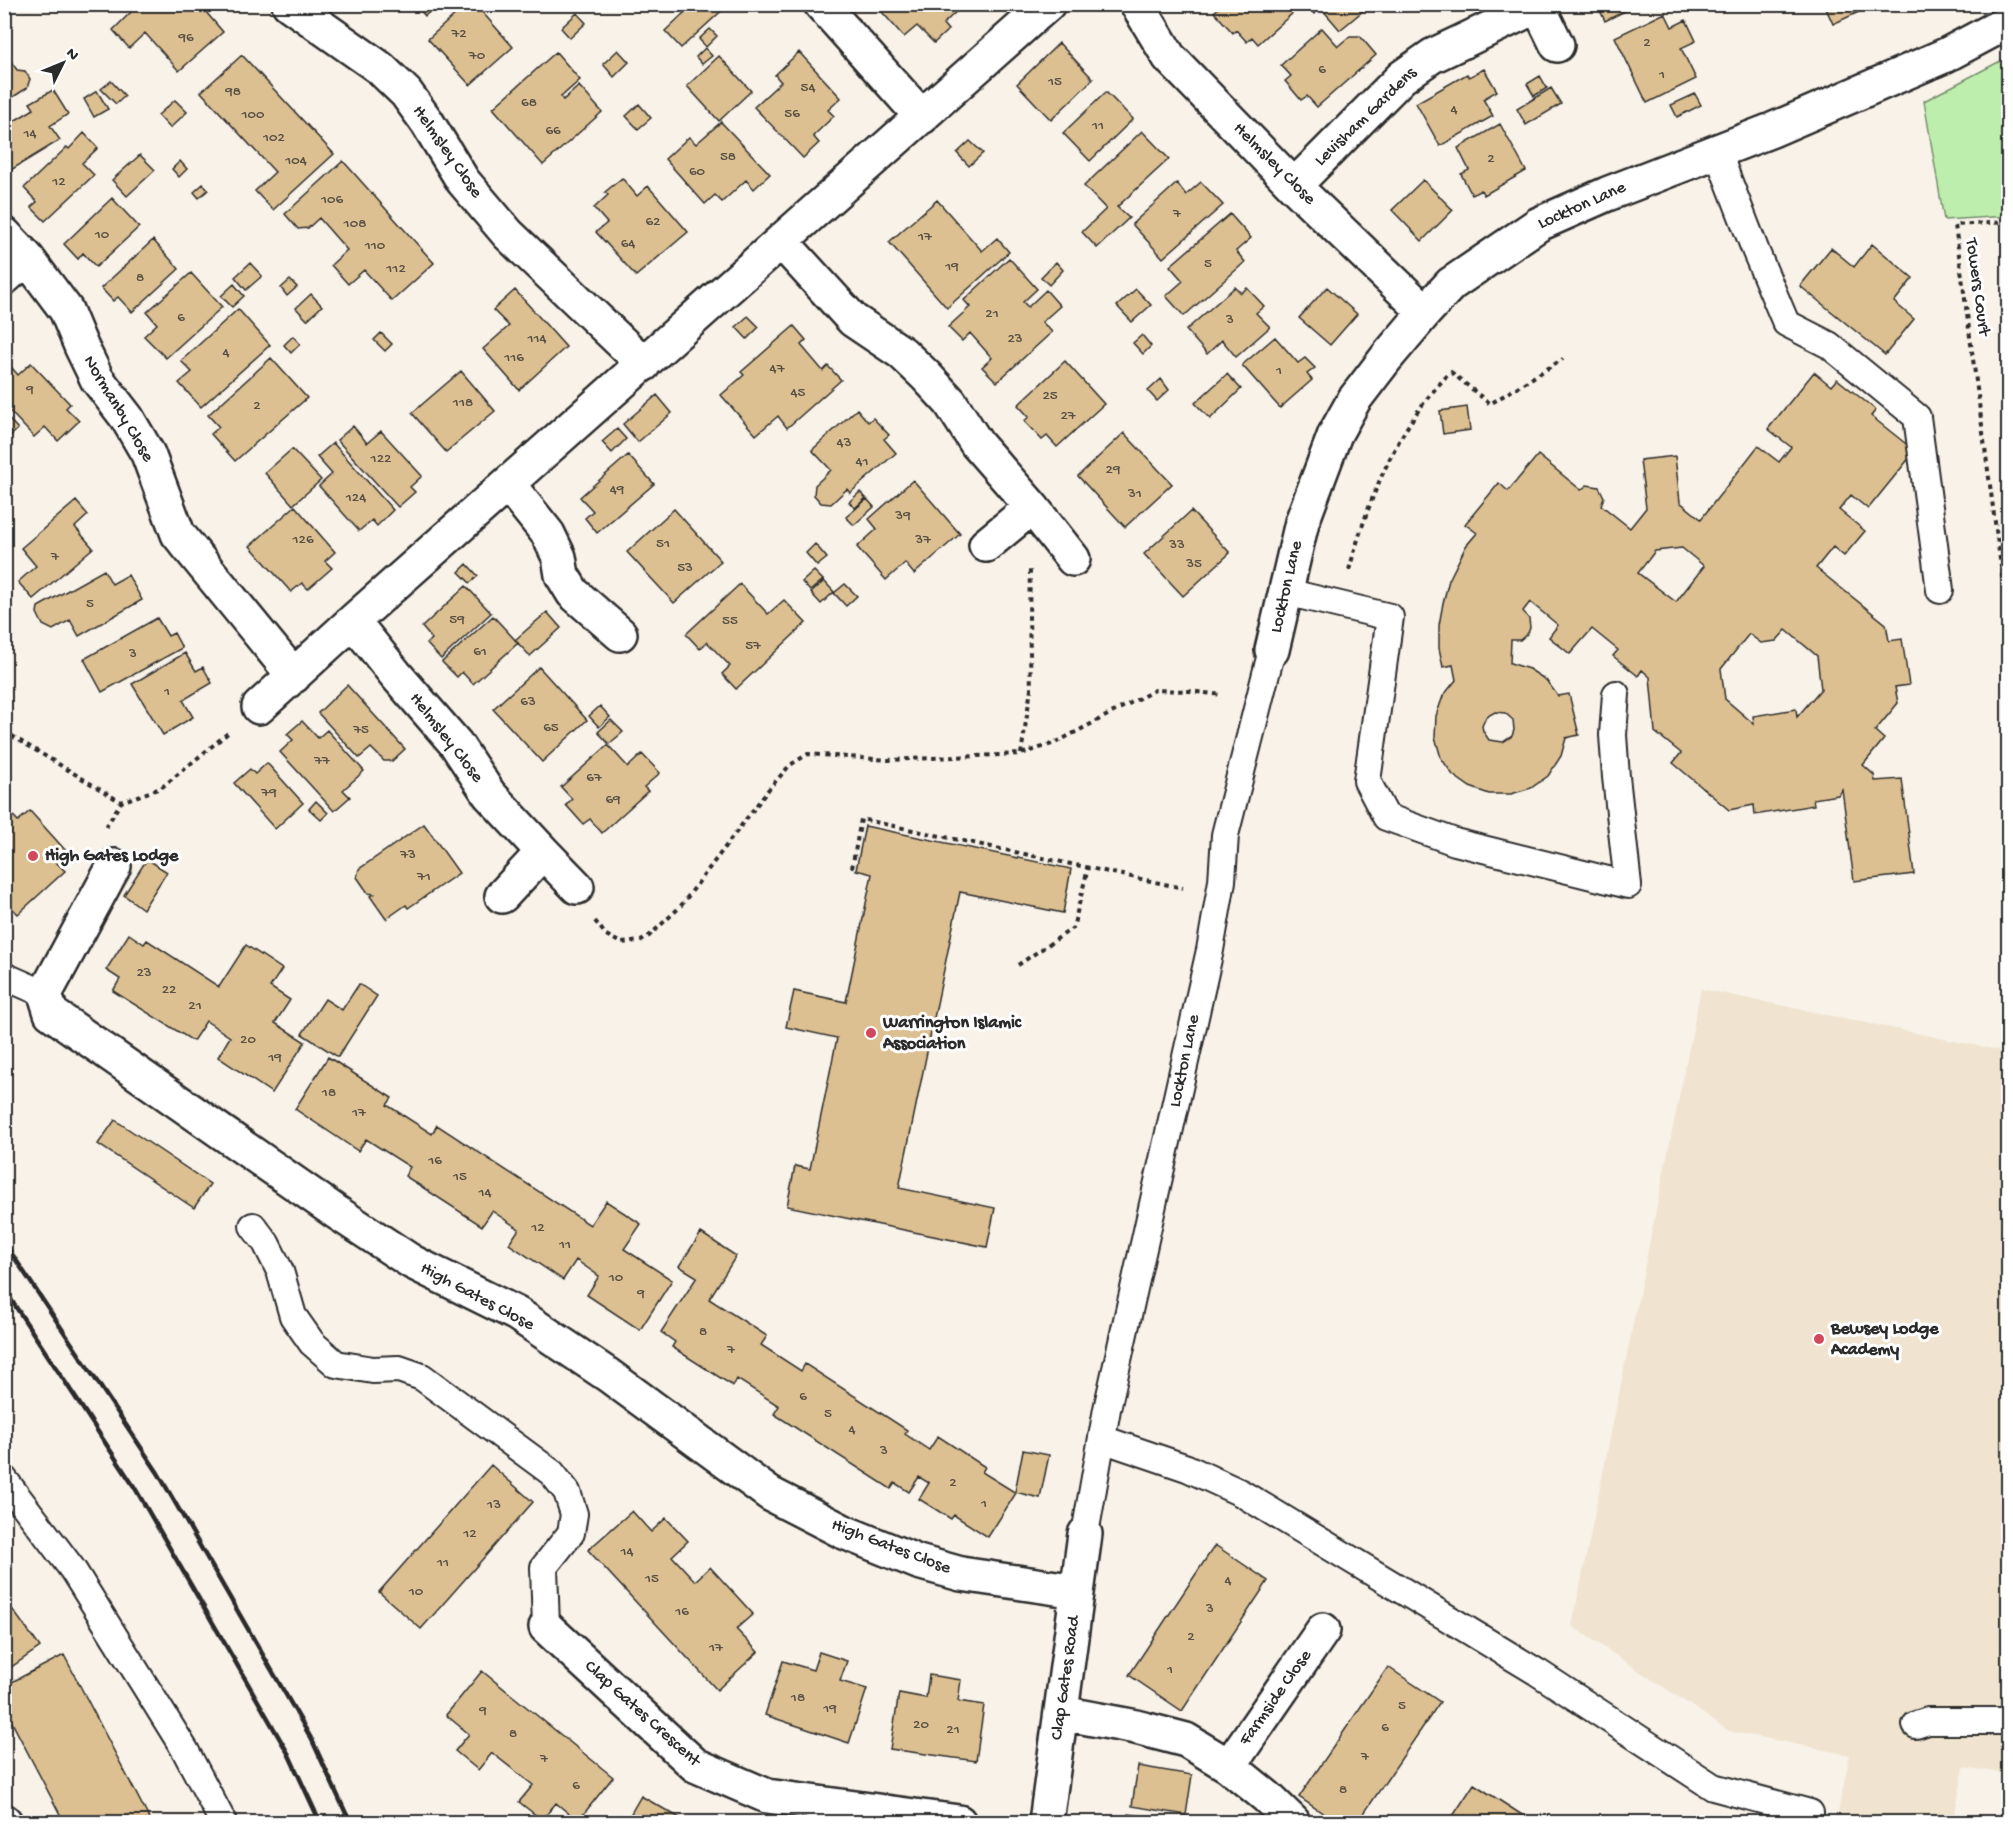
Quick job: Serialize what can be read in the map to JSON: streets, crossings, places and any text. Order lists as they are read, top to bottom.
{
  "streets": {
    "street": [
      "Levisham Gardens",
      "Helmsley Close",
      "Lockton Lane",
      "Normanby Close",
      "High Gates Close",
      "Clap Gates Road",
      "Farmside Close",
      "Clap Gates Crescent"
    ],
    "path": ["Towers Court"]
  },
  "crossings": [
    ["Levisham Gardens", "Helmsley Close"],
    ["Helmsley Close", "Lockton Lane"],
    ["Lockton Lane", "Clap Gates Road"],
    ["High Gates Close", "Clap Gates Road"],
    ["Clap Gates Road", "Farmside Close"]
  ],
  "places": ["High Gates Lodge", "Warrington Islamic Association", "Bewsey Lodge Academy"],
  "house_numbers": [
    "72",
    "96",
    "2",
    "70",
    "6",
    "1",
    "15",
    "54",
    "98",
    "68",
    "4",
    "56",
    "100",
    "11",
    "66",
    "14",
    "102",
    "58",
    "2",
    "104",
    "60",
    "12",
    "106",
    "7",
    "62",
    "108",
    "10",
    "17",
    "64",
    "110",
    "5",
    "19",
    "112",
    "8",
    "21",
    "6",
    "3",
    "114",
    "23",
    "4",
    "116",
    "47",
    "1",
    "9",
    "45",
    "25",
    "118",
    "2",
    "27",
    "43",
    "122",
    "41",
    "29",
    "49",
    "31",
    "124",
    "39",
    "126",
    "37",
    "51",
    "33",
    "7",
    "35",
    "53",
    "5",
    "59",
    "55",
    "57",
    "61",
    "3",
    "1",
    "63",
    "65",
    "75",
    "77",
    "67",
    "79",
    "69",
    "73",
    "71",
    "23",
    "22",
    "21",
    "20",
    "19",
    "18",
    "17",
    "16",
    "15",
    "14",
    "12",
    "11",
    "10",
    "9",
    "8",
    "7",
    "6",
    "5",
    "4",
    "3",
    "2",
    "1",
    "13",
    "12",
    "14",
    "11",
    "15",
    "4",
    "10",
    "3",
    "16",
    "2",
    "17",
    "1",
    "18",
    "5",
    "19",
    "9",
    "20",
    "6",
    "21",
    "8",
    "7",
    "7",
    "6",
    "8"
  ],
  "north": "top right"
}
